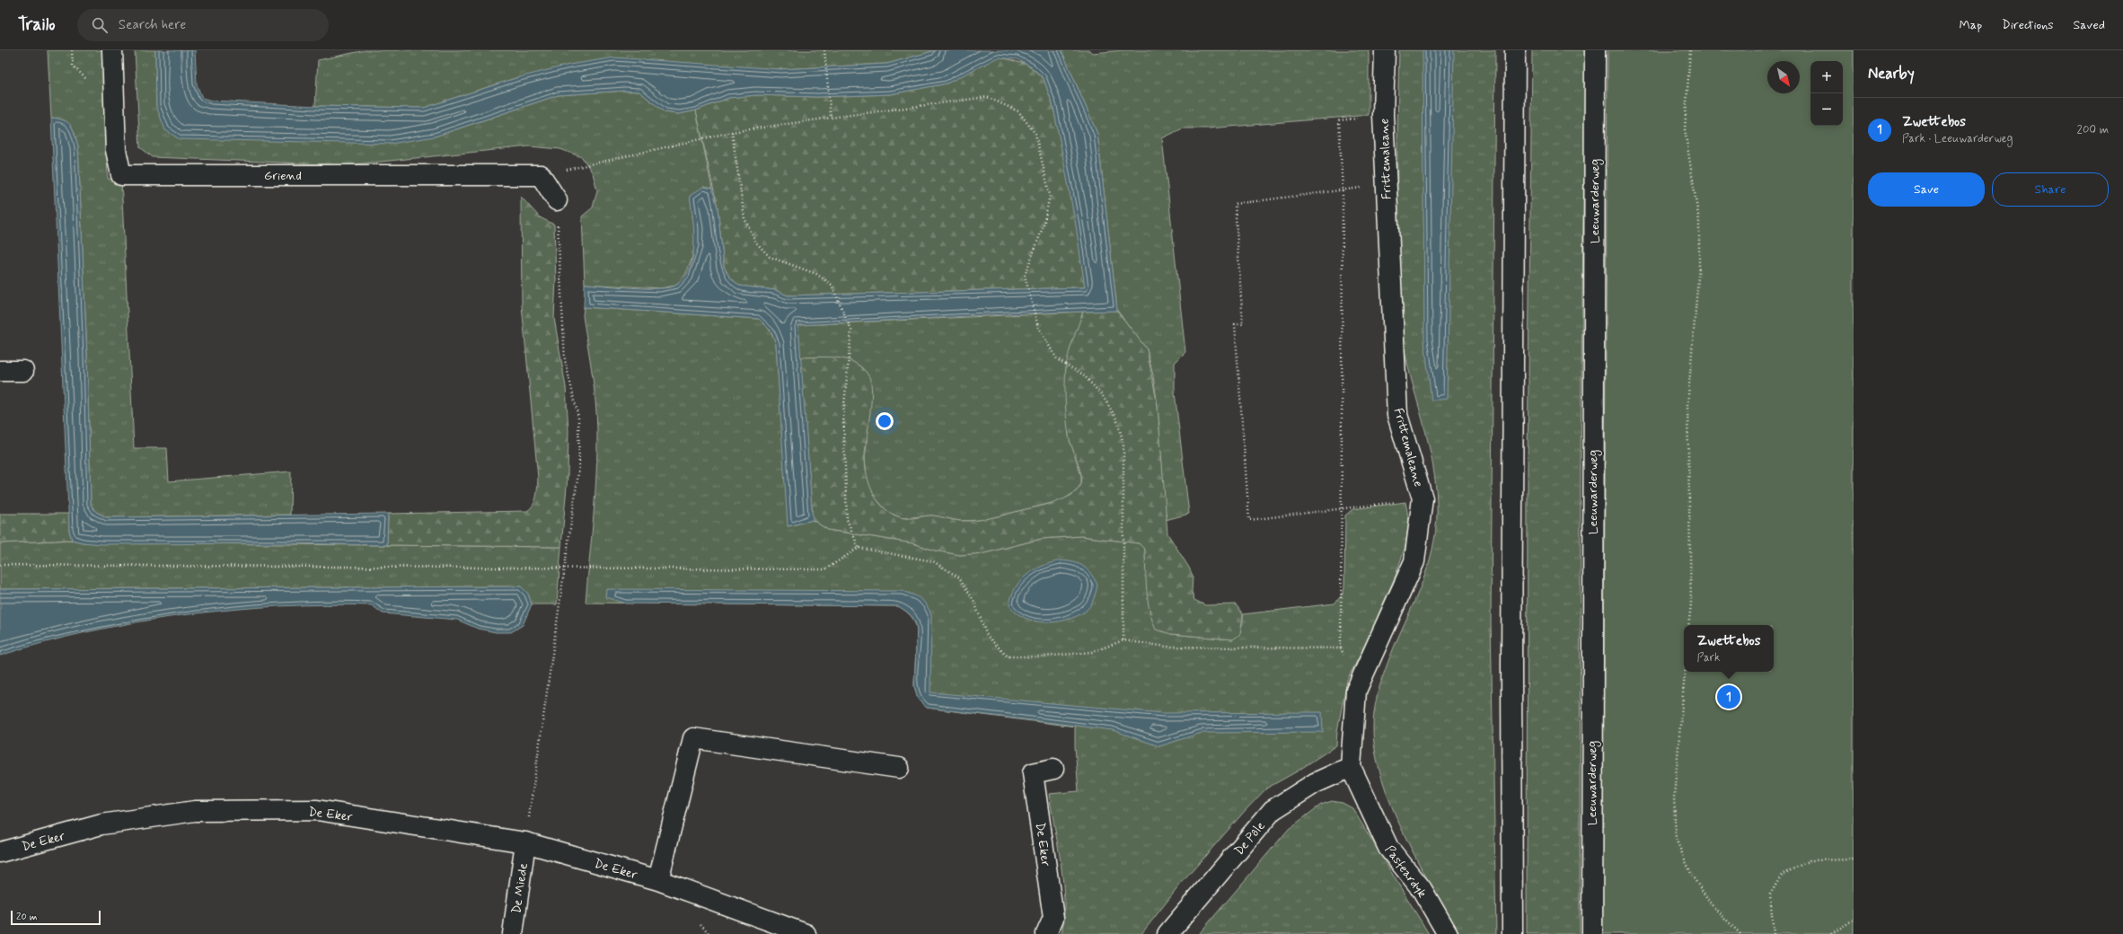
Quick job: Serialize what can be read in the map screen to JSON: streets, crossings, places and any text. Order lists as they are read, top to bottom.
{
  "streets": {
    "street": [
      "Frittemaleane",
      "Griend",
      "Leeuwarderweg",
      "De Eker",
      "De Pôle",
      "Pasfeardyk",
      "De Miede"
    ]
  },
  "crossings": [
    ["Frittemaleane", "De Pôle"],
    ["Frittemaleane", "Pasfeardyk"],
    ["De Eker", "De Miede"],
    ["De Pôle", "Pasfeardyk"]
  ],
  "scale_bar": "20 m",
  "north": "bottom right",
  "page": {
    "header": "Trailo",
    "search": "Search here",
    "nav": ["Map", "Directions", "Saved"],
    "heading": "Nearby",
    "map_buttons": ["+", "−"],
    "list": [
      {
        "mark": "1",
        "name": "Zwettebos",
        "note": "Park · Leeuwarderweg",
        "value": "200 m"
      }
    ],
    "buttons": ["Save", "Share"],
    "popup": ["Zwettebos", "Park"],
    "pins": "1",
    "scale": "20 m"
  }
}
